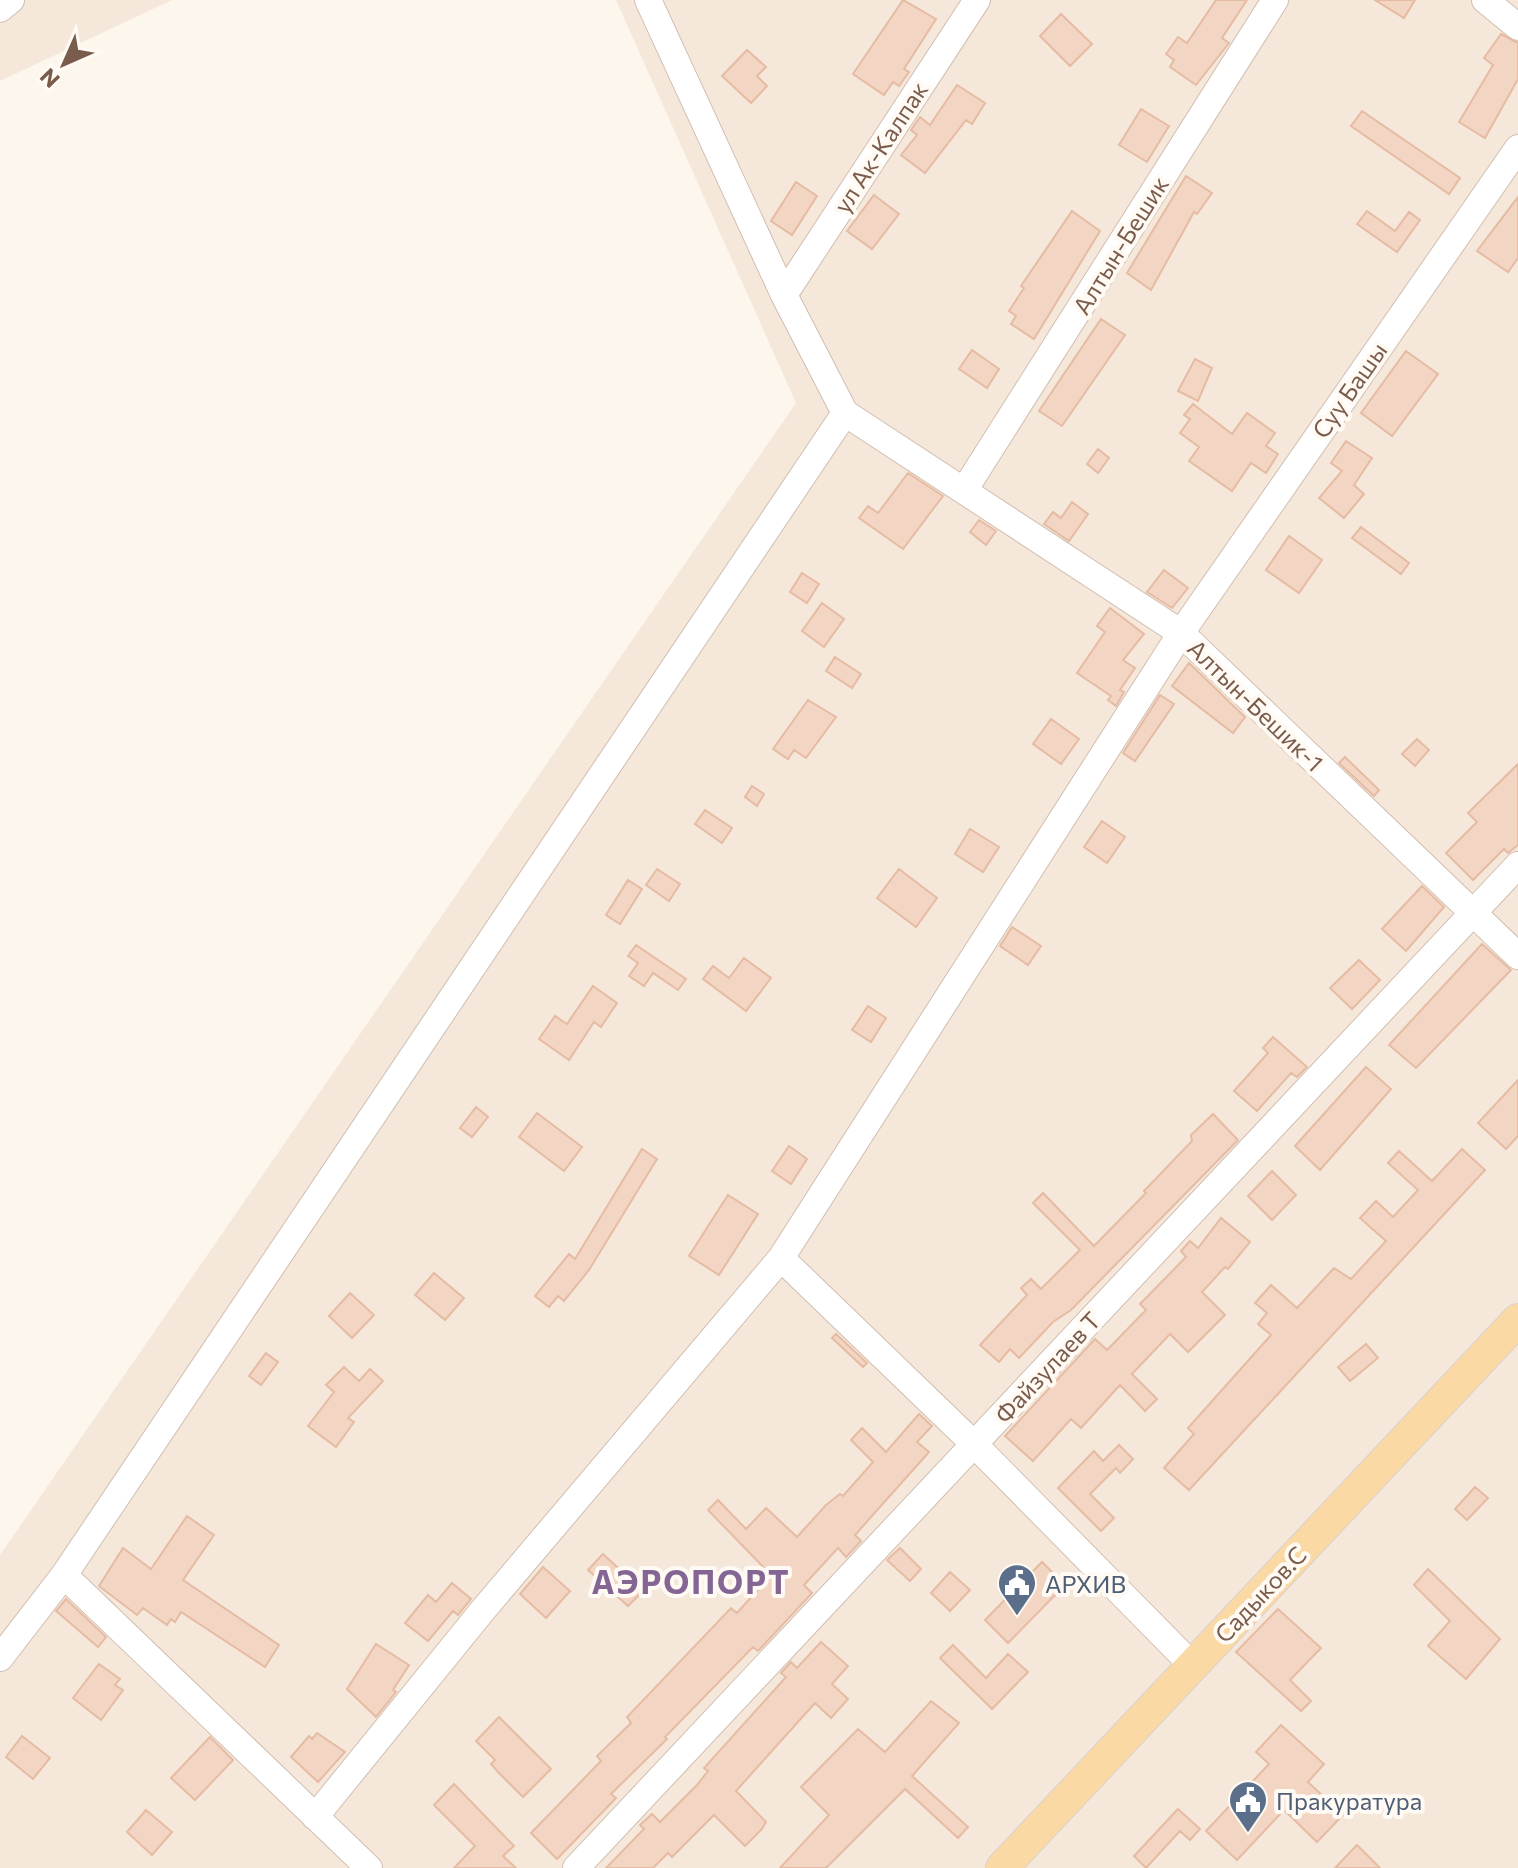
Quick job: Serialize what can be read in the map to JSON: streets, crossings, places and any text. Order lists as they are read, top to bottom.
{
  "streets": {
    "main road": ["Садыков.С"],
    "street": [
      "ул Ак-Калпак",
      "Алтын-Бешик",
      "Суу Башы",
      "Алтын-Бешик-1",
      "Файзулаев Т"
    ]
  },
  "crossings": [
    ["Алтын-Бешик", "Алтын-Бешик-1"],
    ["Суу Башы", "Алтын-Бешик-1"],
    ["Алтын-Бешик-1", "Файзулаев Т"]
  ],
  "districts": ["АЭРОПОРТ"],
  "places": {
    "public building": ["АРХИВ", "Пракуратура"]
  },
  "north": "bottom left"
}
